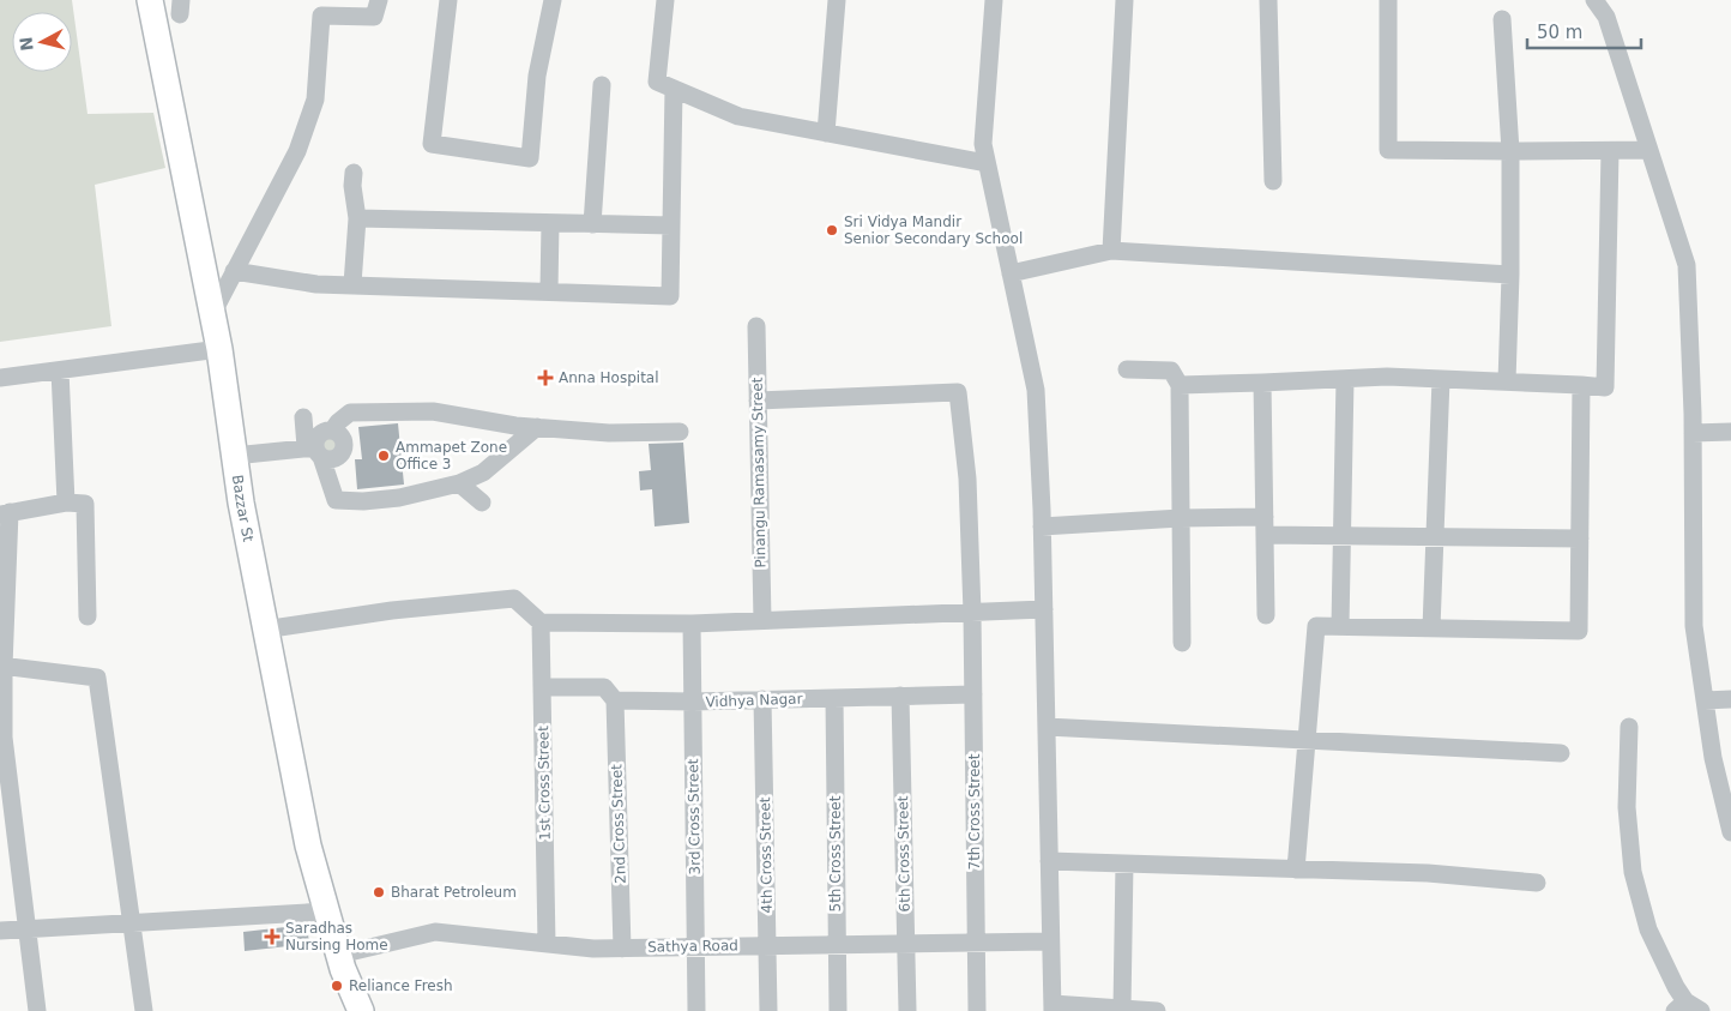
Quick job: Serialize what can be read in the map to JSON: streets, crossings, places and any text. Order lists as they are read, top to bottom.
{
  "streets": {
    "main road": ["Bazzar St"],
    "street": [
      "Pinangu Ramasamy Street",
      "Vidhya Nagar",
      "1st Cross Street",
      "7th Cross Street",
      "3rd Cross Street",
      "2nd Cross Street",
      "5th Cross Street",
      "6th Cross Street",
      "4th Cross Street",
      "Sathya Road"
    ]
  },
  "crossings": [
    ["Pinangu Ramasamy Street", "7th Cross Street"],
    ["Bazzar St", "Sathya Road"],
    ["Vidhya Nagar", "1st Cross Street"],
    ["Vidhya Nagar", "7th Cross Street"],
    ["Vidhya Nagar", "3rd Cross Street"],
    ["Vidhya Nagar", "2nd Cross Street"],
    ["Vidhya Nagar", "5th Cross Street"],
    ["Vidhya Nagar", "6th Cross Street"],
    ["Vidhya Nagar", "4th Cross Street"],
    ["1st Cross Street", "Sathya Road"],
    ["7th Cross Street", "Sathya Road"],
    ["3rd Cross Street", "Sathya Road"],
    ["2nd Cross Street", "Sathya Road"],
    ["5th Cross Street", "Sathya Road"],
    ["6th Cross Street", "Sathya Road"],
    ["4th Cross Street", "Sathya Road"]
  ],
  "places": {
    "other": [
      "Sri Vidya Mandir Senior Secondary School",
      "Ammapet Zone Office 3",
      "Bharat Petroleum",
      "Reliance Fresh"
    ],
    "health": ["Anna Hospital", "Saradhas Nursing Home"]
  },
  "scale_bar": "50 m",
  "north": "left"
}
